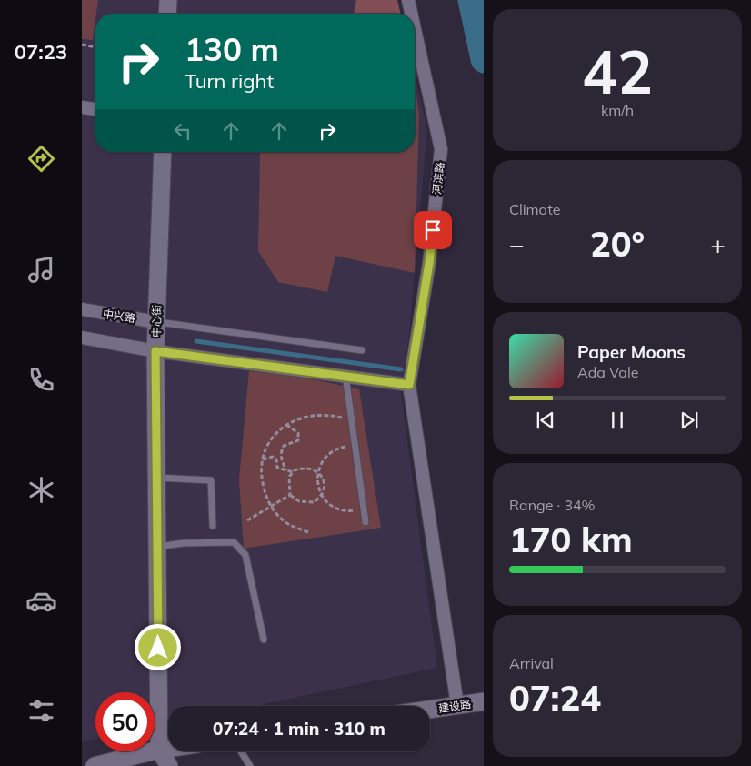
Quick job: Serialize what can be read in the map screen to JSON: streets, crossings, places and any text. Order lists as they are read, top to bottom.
{
  "streets": {
    "main road": ["中心街", "建设路"],
    "street": ["河滨路", "中兴路"]
  },
  "crossings": [
    ["河滨路", "建设路"],
    ["中兴路", "中心街"]
  ],
  "page": {
    "tabs": "07:23",
    "tile": [
      ["42", "km/h"],
      "Climate",
      ["Range · 34%", "170 km"],
      ["Arrival", "07:24"]
    ],
    "turn": ["130 m", "Turn right"],
    "heat": ["−", "20°", "+"],
    "song": ["Paper Moons", "Ada Vale"],
    "limit": "50",
    "trip": "07:24 · 1 min · 310 m"
  }
}
